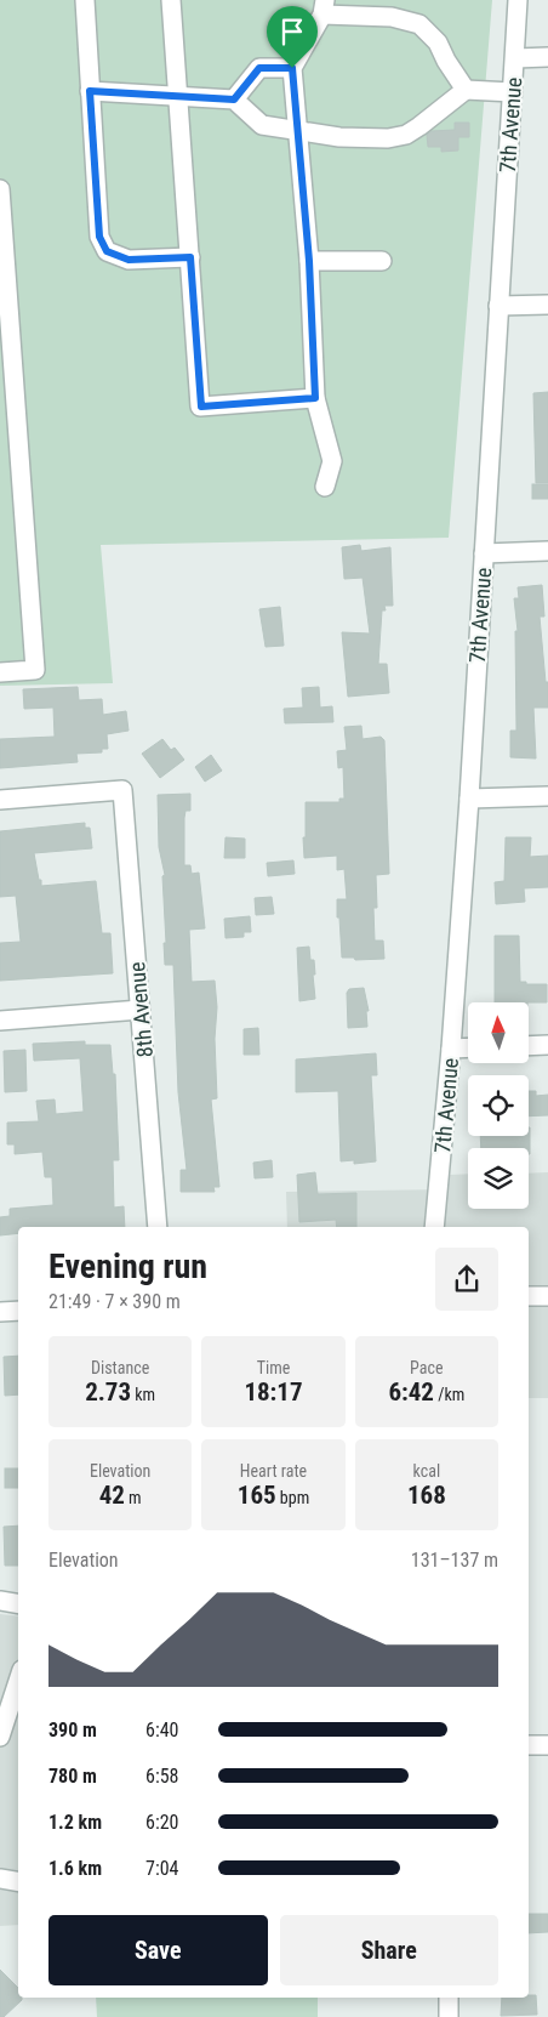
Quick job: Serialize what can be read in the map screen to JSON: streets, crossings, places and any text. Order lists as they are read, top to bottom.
{
  "streets": {
    "street": ["7th Avenue", "8th Avenue"]
  },
  "north": "top",
  "page": {
    "heading": ["Evening run", "21:49 · 7 × 390 m"],
    "stats": [
      ["Distance", "2.73 km"],
      ["Time", "18:17"],
      ["Pace", "6:42 /km"],
      ["Elevation", "42 m"],
      ["Heart rate", "165 bpm"],
      ["kcal", "168"]
    ],
    "chart": ["Elevation", "131–137 m"],
    "list": [
      {
        "name": "390 m",
        "note": "6:40"
      },
      {
        "name": "780 m",
        "note": "6:58"
      },
      {
        "name": "1.2 km",
        "note": "6:20"
      },
      {
        "name": "1.6 km",
        "note": "7:04"
      }
    ],
    "buttons": ["Save", "Share"]
  }
}
